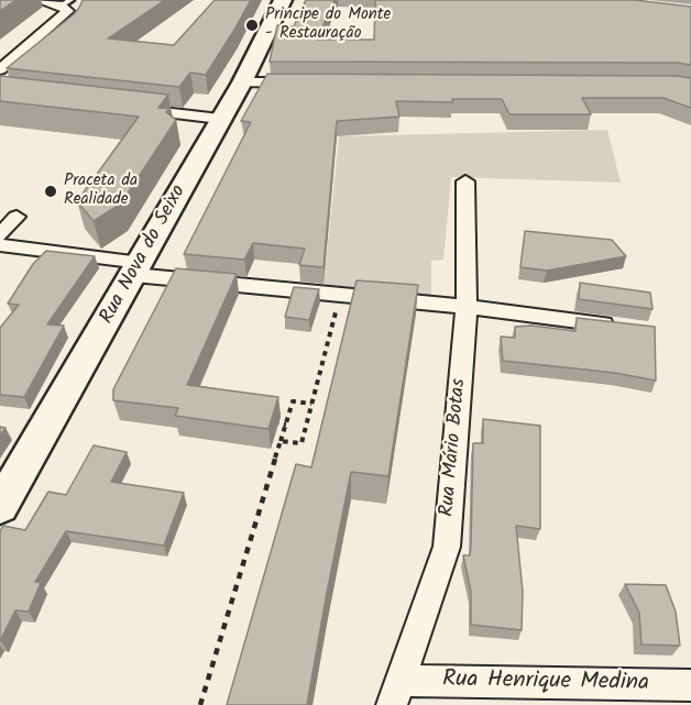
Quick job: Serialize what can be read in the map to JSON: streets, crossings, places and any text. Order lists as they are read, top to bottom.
{
  "streets": {
    "main road": ["Rua Nova do Seixo"],
    "street": ["Rua Mário Botas", "Rua Henrique Medina"]
  },
  "crossings": [
    ["Rua Mário Botas", "Rua Henrique Medina"]
  ],
  "places": ["Principe do Monte - Restauração", "Praceta da Realidade"]
}
